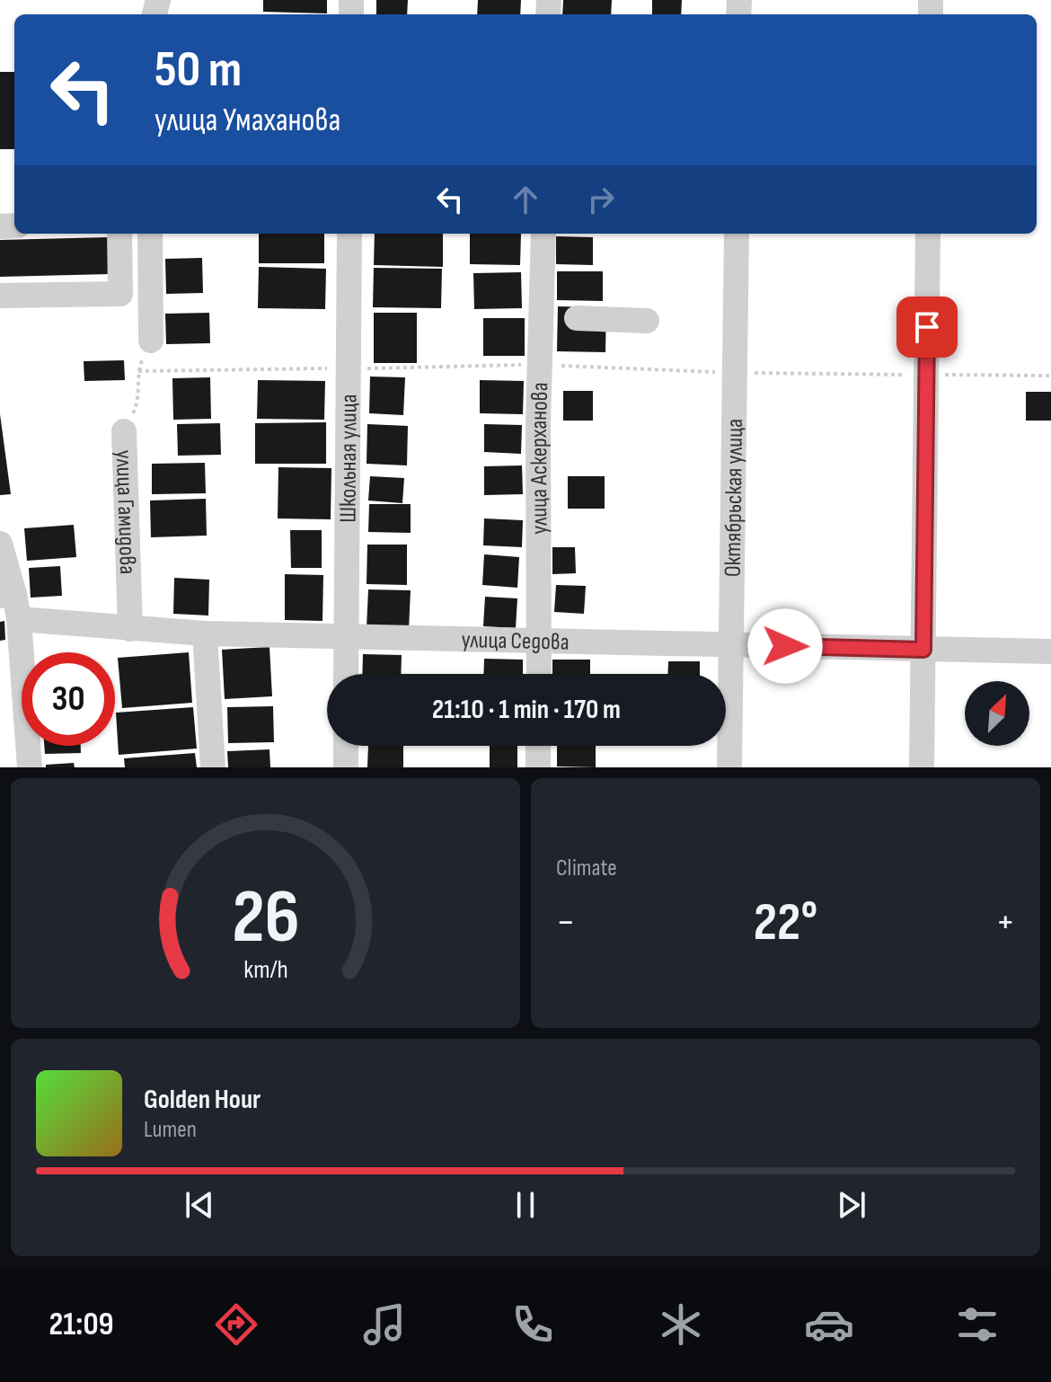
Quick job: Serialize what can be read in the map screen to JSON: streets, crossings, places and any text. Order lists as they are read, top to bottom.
{
  "streets": {
    "street": [
      "Школьная улица",
      "улица Аскерханова",
      "Октябрьская улица",
      "улица Гамидова",
      "улица Седова"
    ]
  },
  "crossings": [
    ["Школьная улица", "улица Седова"],
    ["улица Аскерханова", "улица Седова"],
    ["Октябрьская улица", "улица Седова"],
    ["улица Гамидова", "улица Седова"]
  ],
  "north": "top right",
  "page": {
    "turn": ["50 m", "улица Умаханова"],
    "limit": "30",
    "trip": "21:10 · 1 min · 170 m",
    "tile": "Climate",
    "heat": ["−", "22°", "+"],
    "song": ["Golden Hour", "Lumen"],
    "tabs": "21:09",
    "gauge": ["26", "km/h"]
  }
}
